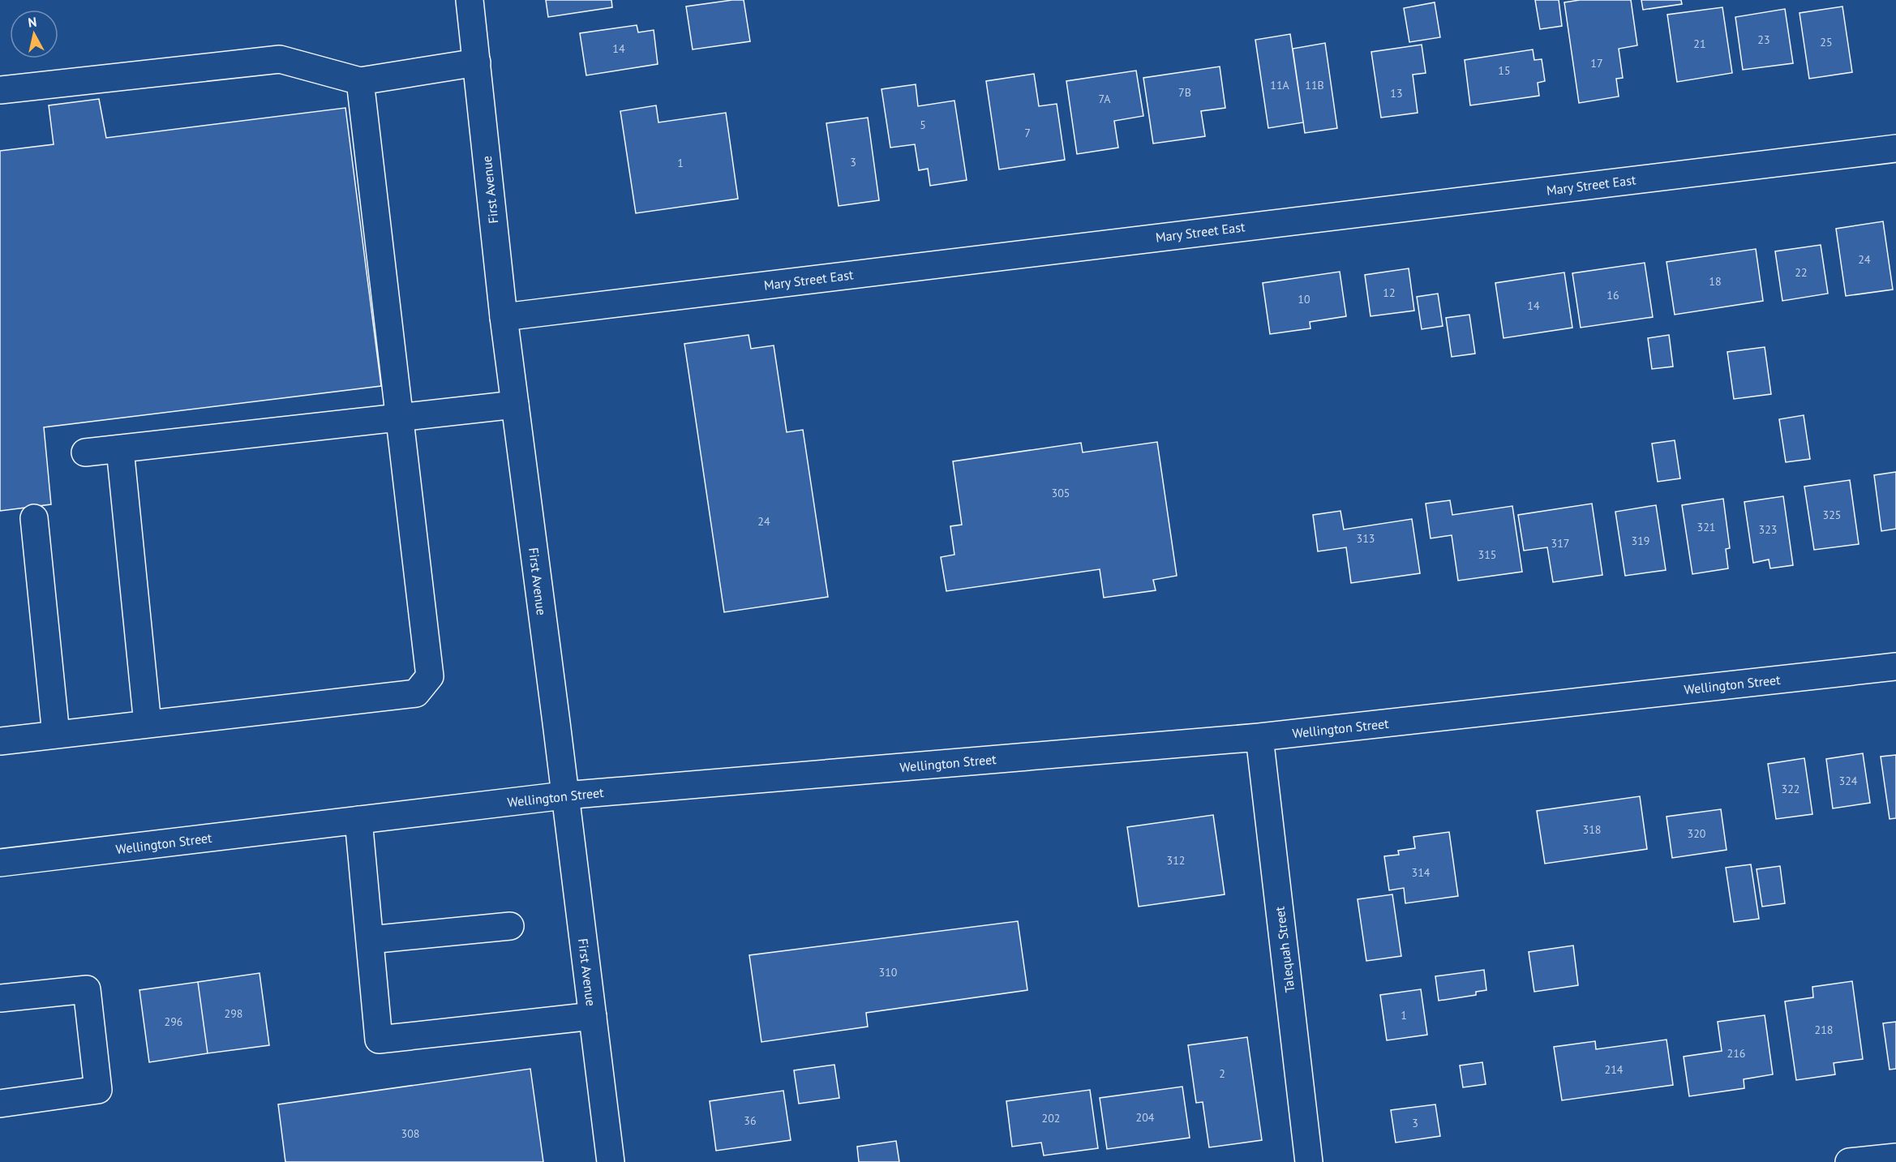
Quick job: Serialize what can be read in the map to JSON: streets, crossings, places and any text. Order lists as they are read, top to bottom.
{
  "streets": {
    "street": [
      "Mary Street East",
      "First Avenue",
      "Wellington Street",
      "Talequah Street"
    ]
  },
  "crossings": [
    ["Mary Street East", "First Avenue"],
    ["First Avenue", "Wellington Street"],
    ["Wellington Street", "Talequah Street"]
  ],
  "house_numbers": [
    "23",
    "25",
    "21",
    "14",
    "17",
    "15",
    "11A",
    "11B",
    "7B",
    "13",
    "7A",
    "5",
    "7",
    "3",
    "1",
    "24",
    "22",
    "18",
    "12",
    "16",
    "10",
    "14",
    "305",
    "325",
    "24",
    "321",
    "323",
    "313",
    "319",
    "317",
    "315",
    "324",
    "322",
    "318",
    "320",
    "312",
    "314",
    "310",
    "298",
    "1",
    "296",
    "218",
    "216",
    "214",
    "2",
    "204",
    "202",
    "36",
    "3",
    "308"
  ],
  "north": "top"
}
